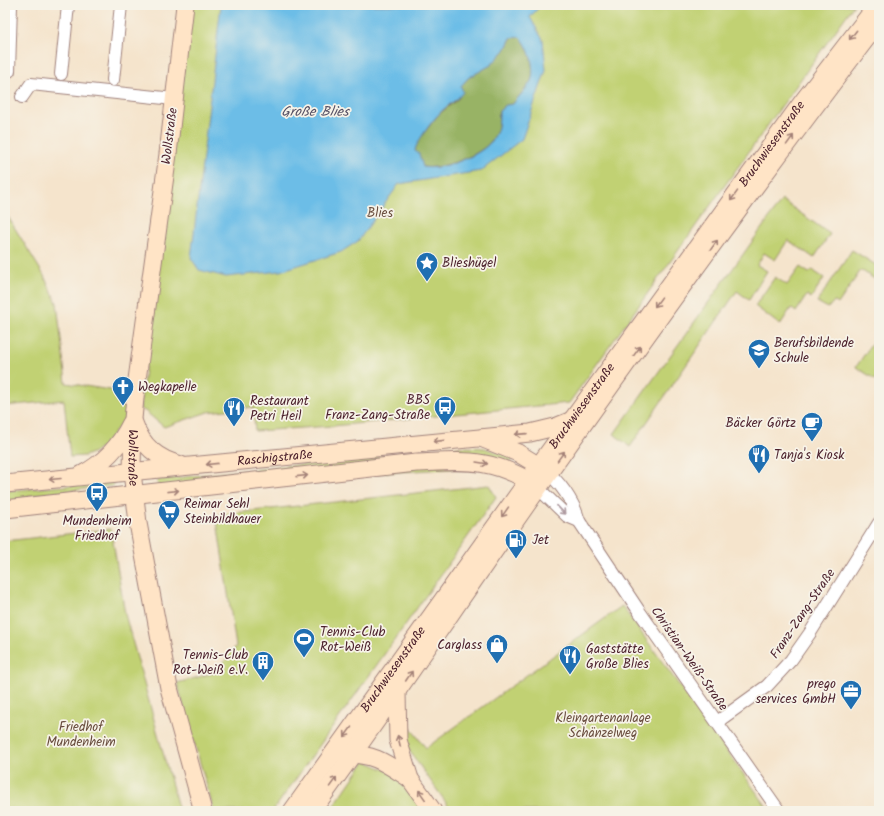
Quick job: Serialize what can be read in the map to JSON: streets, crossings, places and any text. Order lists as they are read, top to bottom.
{
  "streets": {
    "main road": ["Wollstraße", "Bruchwiesenstraße", "Raschigstraße"],
    "street": ["Franz-Zang-Straße", "Christian-Weiß-Straße"]
  },
  "crossings": [
    ["Wollstraße", "Raschigstraße"],
    ["Bruchwiesenstraße", "Raschigstraße"],
    ["Bruchwiesenstraße", "Christian-Weiß-Straße"],
    ["Raschigstraße", "Christian-Weiß-Straße"],
    ["Franz-Zang-Straße", "Christian-Weiß-Straße"]
  ],
  "water": ["Große Blies"],
  "parks": ["Blies", "Kleingartenanlage Schänzelweg", "Friedhof Mundenheim"],
  "places": {
    "place": ["Blieshügel"],
    "school or university": ["Berufsbildende Schule"],
    "church": ["Wegkapelle"],
    "bus stop": ["BBS Franz-Zang-Straße", "Mundenheim Friedhof"],
    "restaurant": ["Restaurant Petri Heil", "Tanja's Kiosk", "Gaststätte Große Blies"],
    "cafe": ["Bäcker Görtz"],
    "supermarket": ["Reimar Sehl Steinbildhauer"],
    "fuel station": ["Jet"],
    "sports": ["Tennis-Club Rot-Weiß"],
    "shop": ["Carglass"],
    "building": ["Tennis-Club Rot-Weiß e.V."],
    "office": ["prego services GmbH"]
  }
}
